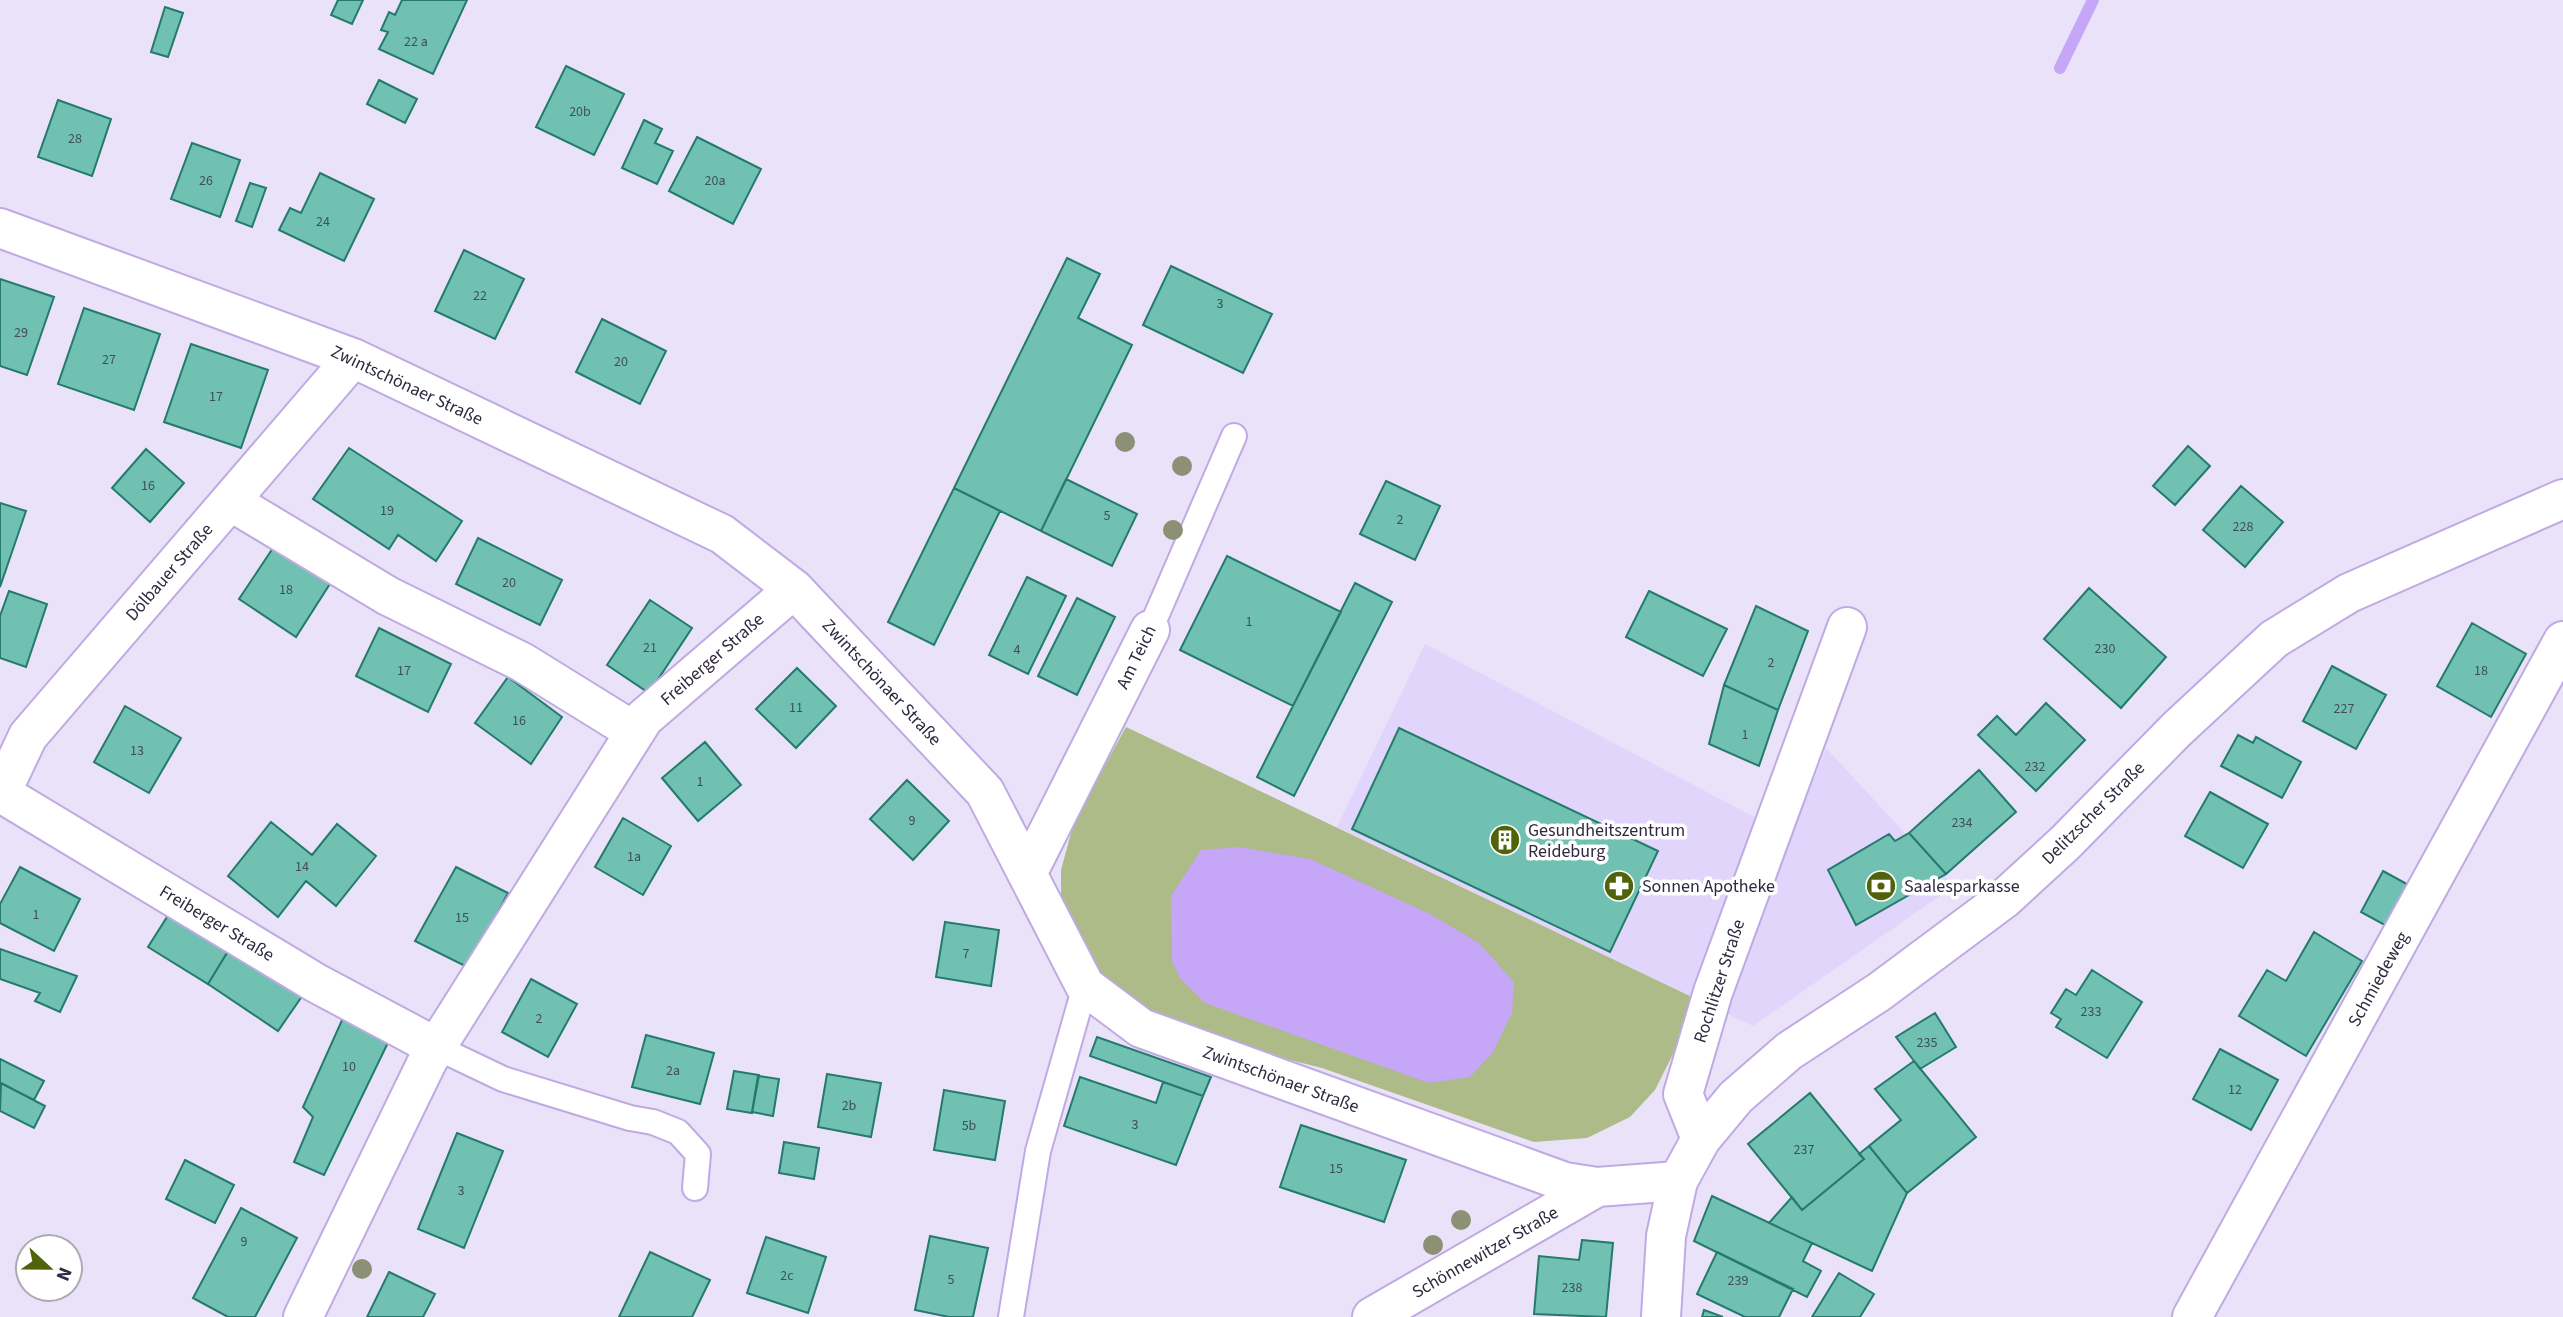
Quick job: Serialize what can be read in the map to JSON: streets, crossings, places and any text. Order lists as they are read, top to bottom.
{
  "streets": {
    "street": [
      "Zwintschönaer Straße",
      "Dölbauer Straße",
      "Am Teich",
      "Freiberger Straße",
      "Delitzscher Straße",
      "Schmiedeweg",
      "Rochlitzer Straße",
      "Schönnewitzer Straße"
    ]
  },
  "crossings": [
    ["Zwintschönaer Straße", "Dölbauer Straße"],
    ["Zwintschönaer Straße", "Am Teich"],
    ["Zwintschönaer Straße", "Freiberger Straße"],
    ["Zwintschönaer Straße", "Delitzscher Straße"],
    ["Zwintschönaer Straße", "Schönnewitzer Straße"],
    ["Dölbauer Straße", "Freiberger Straße"],
    ["Delitzscher Straße", "Rochlitzer Straße"]
  ],
  "places": {
    "building": ["Gesundheitszentrum Reideburg"],
    "pharmacy": ["Sonnen Apotheke"],
    "bank": ["Saalesparkasse"]
  },
  "house_numbers": [
    "22 a",
    "20b",
    "28",
    "26",
    "20a",
    "24",
    "22",
    "3",
    "29",
    "27",
    "20",
    "17",
    "16",
    "19",
    "5",
    "2",
    "228",
    "20",
    "18",
    "1",
    "21",
    "230",
    "4",
    "2",
    "17",
    "18",
    "11",
    "227",
    "16",
    "1",
    "13",
    "232",
    "1",
    "9",
    "234",
    "1a",
    "14",
    "1",
    "15",
    "7",
    "233",
    "2",
    "235",
    "10",
    "2a",
    "12",
    "2b",
    "3",
    "5b",
    "237",
    "15",
    "3",
    "9",
    "2c",
    "5",
    "239",
    "238"
  ],
  "north": "right"
}
